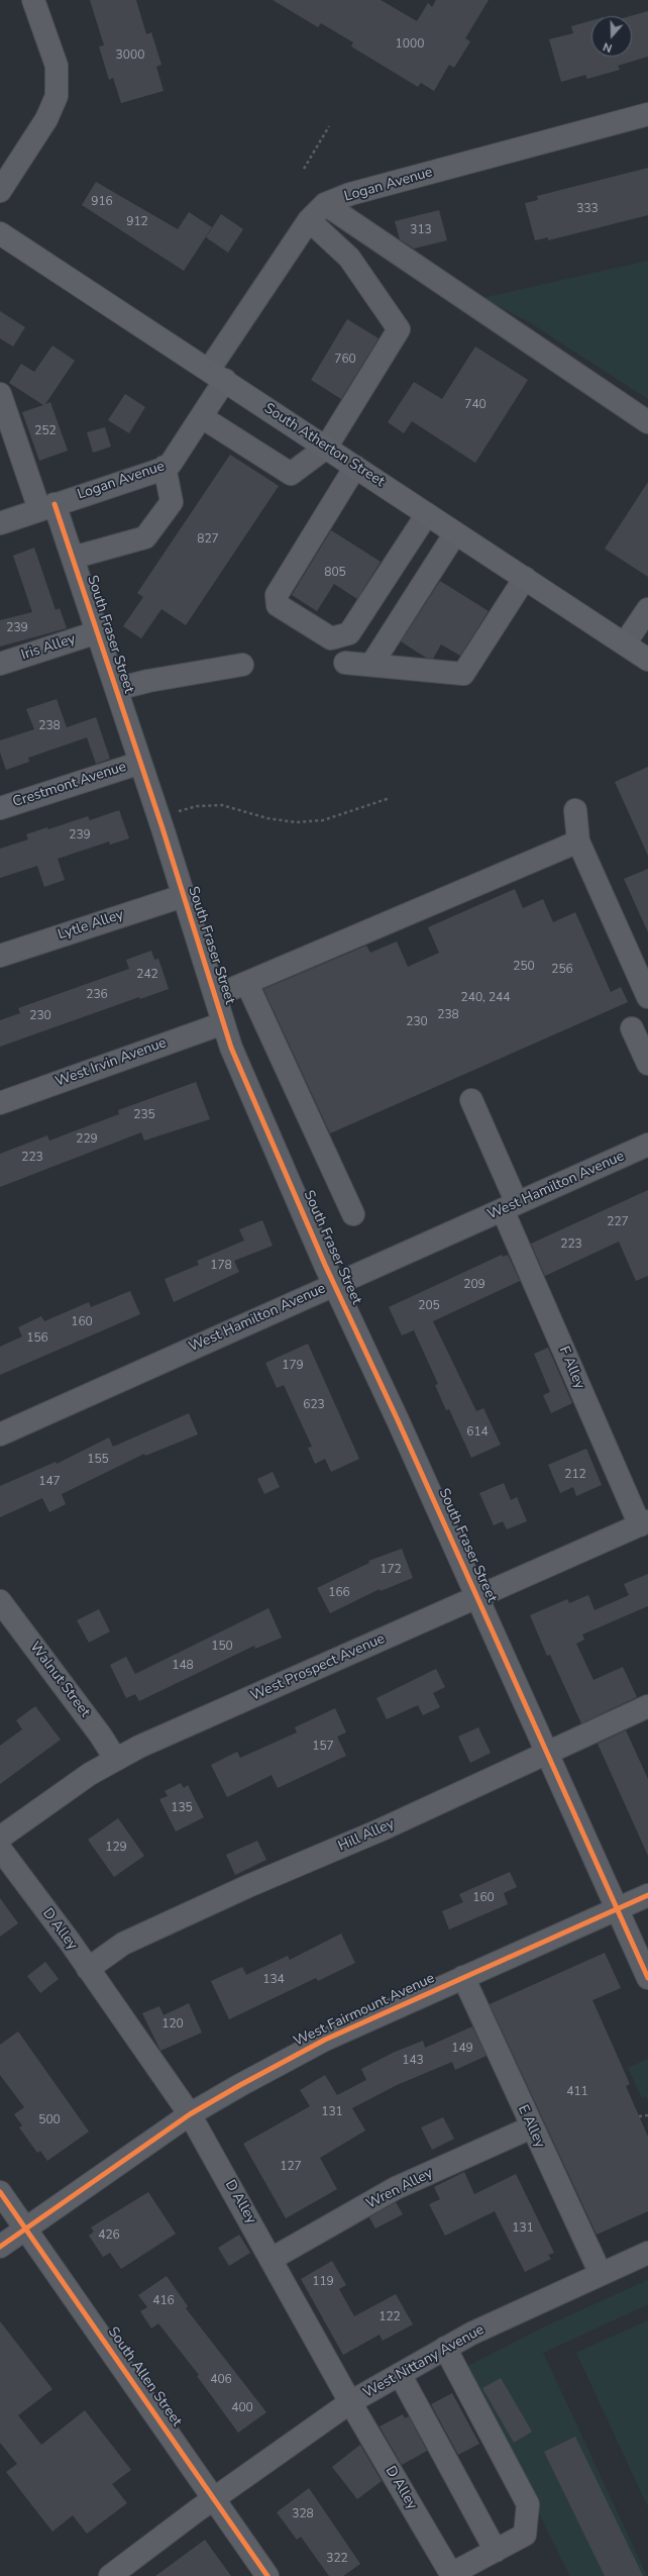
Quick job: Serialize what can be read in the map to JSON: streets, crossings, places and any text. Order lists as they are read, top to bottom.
{
  "streets": {
    "main road": ["South Atherton Street"],
    "street": [
      "Logan Avenue",
      "South Fraser Street",
      "Iris Alley",
      "Crestmont Avenue",
      "Lytle Alley",
      "West Irvin Avenue",
      "West Hamilton Avenue",
      "F Alley",
      "West Prospect Avenue",
      "Walnut Street",
      "Hill Alley",
      "D Alley",
      "West Fairmount Avenue",
      "E Alley",
      "Wren Alley",
      "West Nittany Avenue",
      "South Allen Street"
    ]
  },
  "crossings": [
    ["Logan Avenue", "South Atherton Street"],
    ["Logan Avenue", "South Fraser Street"],
    ["South Fraser Street", "Iris Alley"],
    ["South Fraser Street", "Crestmont Avenue"],
    ["South Fraser Street", "Lytle Alley"],
    ["South Fraser Street", "West Irvin Avenue"],
    ["South Fraser Street", "West Hamilton Avenue"],
    ["South Fraser Street", "West Prospect Avenue"],
    ["South Fraser Street", "Hill Alley"],
    ["South Fraser Street", "West Fairmount Avenue"],
    ["West Hamilton Avenue", "F Alley"],
    ["F Alley", "West Prospect Avenue"],
    ["West Prospect Avenue", "Walnut Street"],
    ["Hill Alley", "D Alley"],
    ["D Alley", "West Fairmount Avenue"],
    ["D Alley", "Wren Alley"],
    ["D Alley", "West Nittany Avenue"],
    ["West Fairmount Avenue", "E Alley"],
    ["West Fairmount Avenue", "South Allen Street"],
    ["E Alley", "Wren Alley"],
    ["E Alley", "West Nittany Avenue"],
    ["West Nittany Avenue", "South Allen Street"]
  ],
  "house_numbers": [
    "1000",
    "3000",
    "916",
    "333",
    "912",
    "313",
    "760",
    "740",
    "252",
    "827",
    "805",
    "239",
    "238",
    "239",
    "250",
    "256",
    "242",
    "236",
    "240, 244",
    "238",
    "230",
    "230",
    "235",
    "229",
    "223",
    "227",
    "223",
    "178",
    "209",
    "205",
    "160",
    "156",
    "179",
    "623",
    "614",
    "155",
    "212",
    "147",
    "172",
    "166",
    "150",
    "148",
    "157",
    "135",
    "129",
    "160",
    "134",
    "120",
    "149",
    "143",
    "411",
    "131",
    "500",
    "127",
    "131",
    "426",
    "119",
    "416",
    "122",
    "406",
    "400",
    "328",
    "322"
  ],
  "north": "bottom"
}
